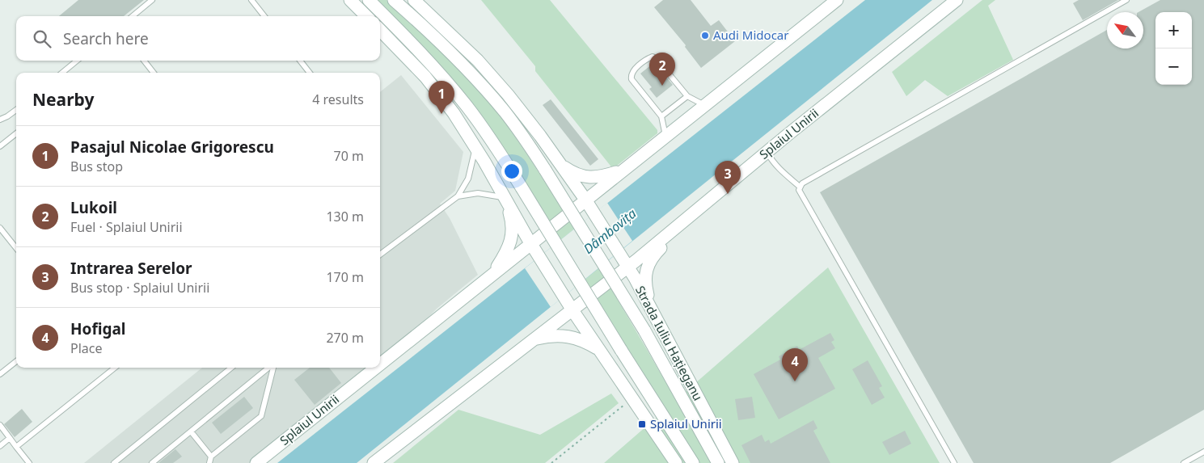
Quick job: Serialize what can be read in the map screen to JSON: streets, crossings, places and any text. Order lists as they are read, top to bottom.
{
  "streets": {
    "main road": ["Splaiul Unirii", "Strada Iuliu Hațieganu"]
  },
  "crossings": [
    ["Splaiul Unirii", "Strada Iuliu Hațieganu"]
  ],
  "water": ["Dâmbovița"],
  "places": {
    "other": ["Audi Midocar"],
    "transit": ["Splaiul Unirii"]
  },
  "north": "top left",
  "page": {
    "map_buttons": ["+", "−"],
    "search": "Search here",
    "pins": [
      "2",
      "1",
      "3",
      "4"
    ],
    "heading": ["Nearby", "4 results"],
    "list": [
      {
        "mark": "1",
        "name": "Pasajul Nicolae Grigorescu",
        "note": "Bus stop",
        "value": "70 m"
      },
      {
        "mark": "2",
        "name": "Lukoil",
        "note": "Fuel · Splaiul Unirii",
        "value": "130 m"
      },
      {
        "mark": "3",
        "name": "Intrarea Serelor",
        "note": "Bus stop · Splaiul Unirii",
        "value": "170 m"
      },
      {
        "mark": "4",
        "name": "Hofigal",
        "note": "Place",
        "value": "270 m"
      }
    ]
  }
}
